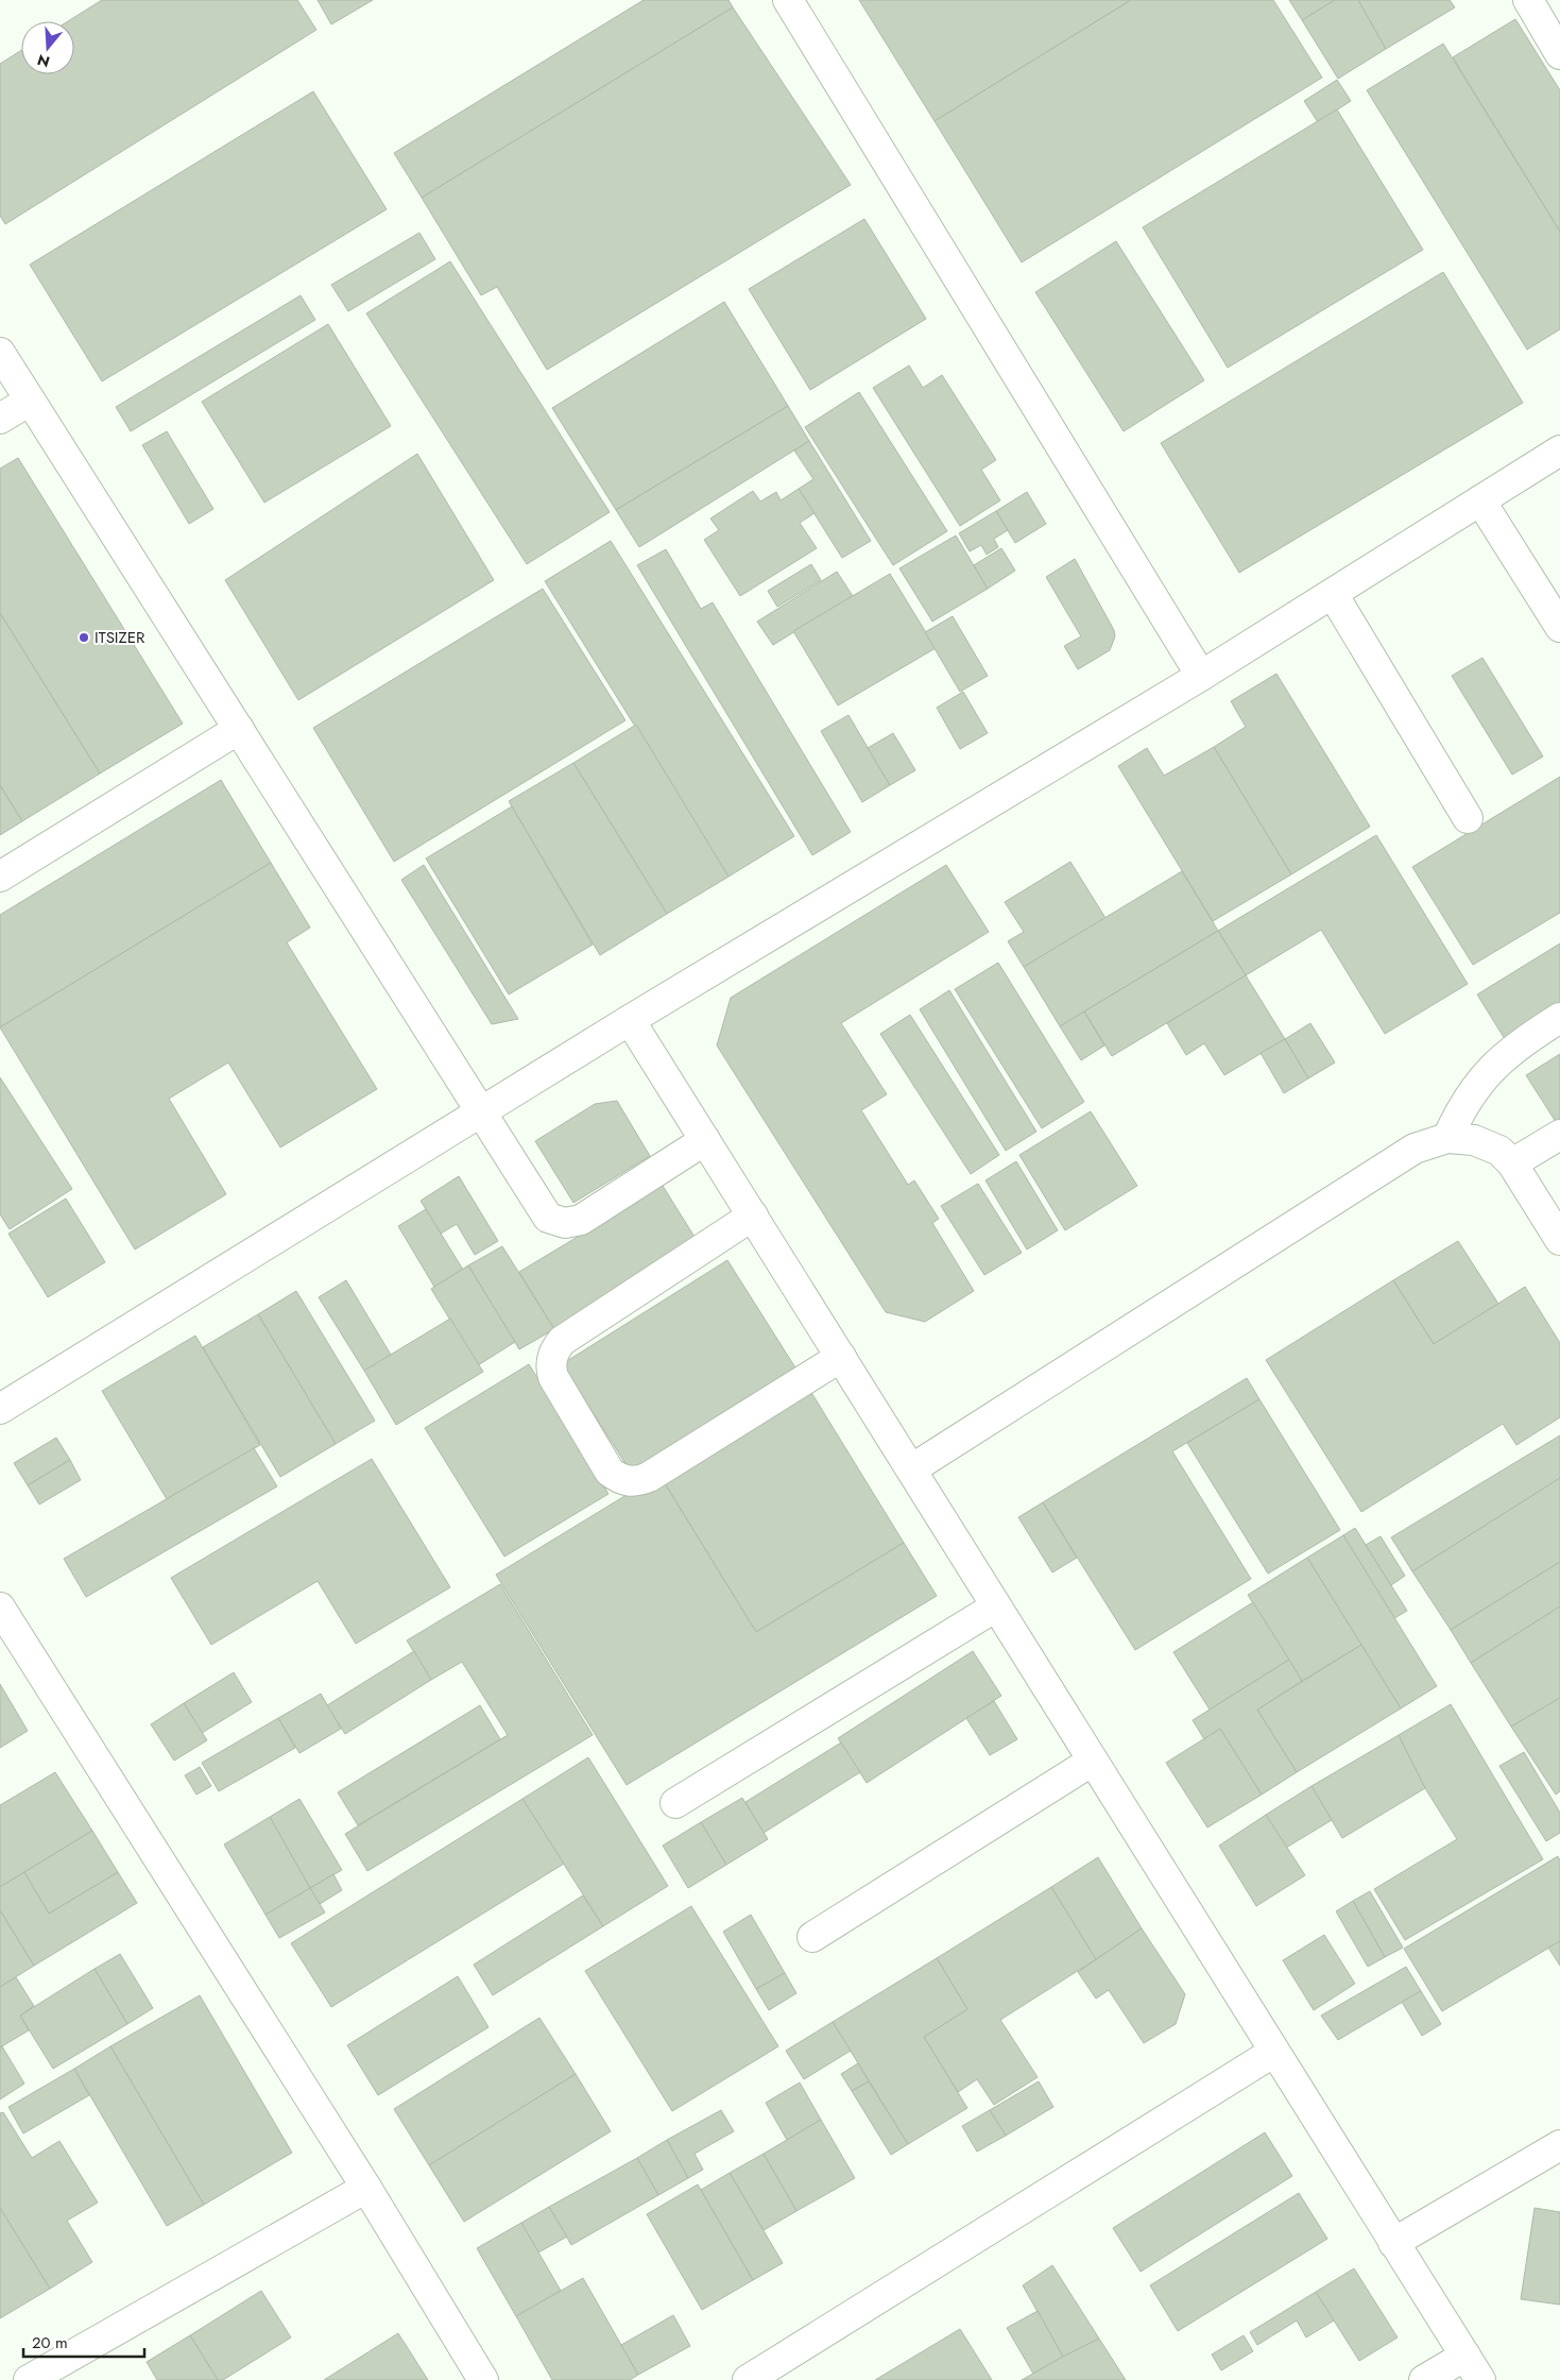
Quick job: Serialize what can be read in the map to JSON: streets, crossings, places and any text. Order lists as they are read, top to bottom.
{
  "places": ["ITSIZER"],
  "scale_bar": "20 m",
  "north": "bottom"
}
